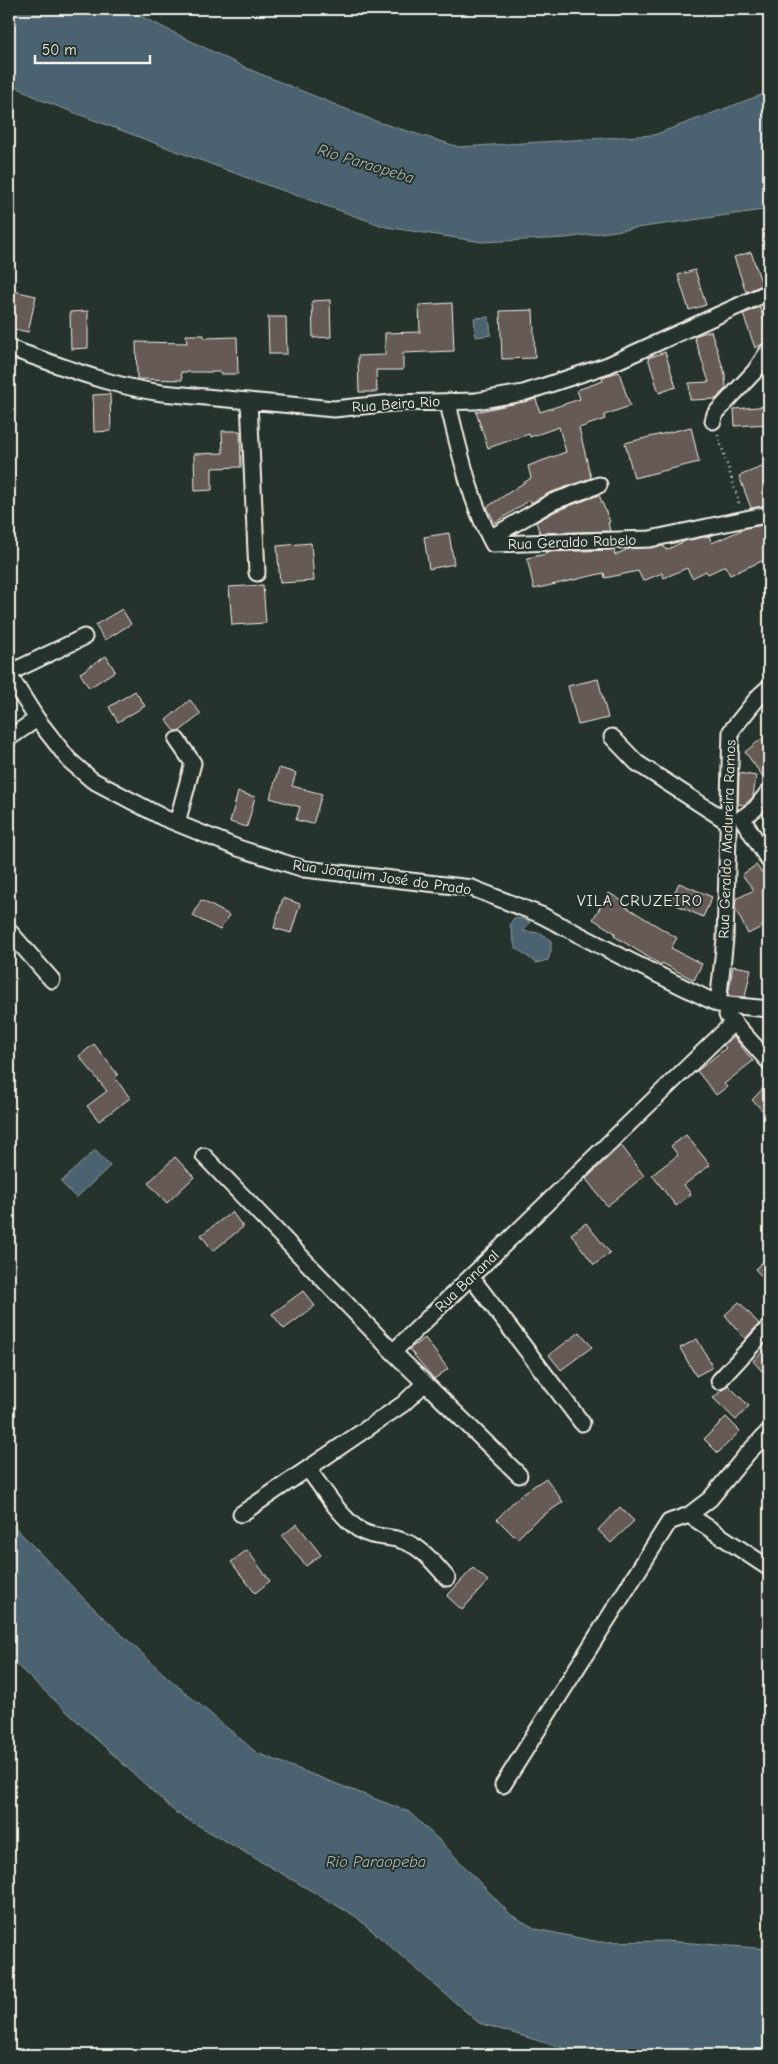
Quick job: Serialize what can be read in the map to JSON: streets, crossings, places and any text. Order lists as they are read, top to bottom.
{
  "streets": {
    "street": [
      "Rua Beira Rio",
      "Rua Geraldo Rabelo",
      "Rua Geraldo Madureira Ramos",
      "Rua Joaquim José do Prado",
      "Rua Bananal"
    ]
  },
  "crossings": [
    ["Rua Beira Rio", "Rua Geraldo Rabelo"],
    ["Rua Geraldo Madureira Ramos", "Rua Joaquim José do Prado"]
  ],
  "districts": ["VILA CRUZEIRO"],
  "water": ["Rio Paraopeba"],
  "scale_bar": "50 m"
}
